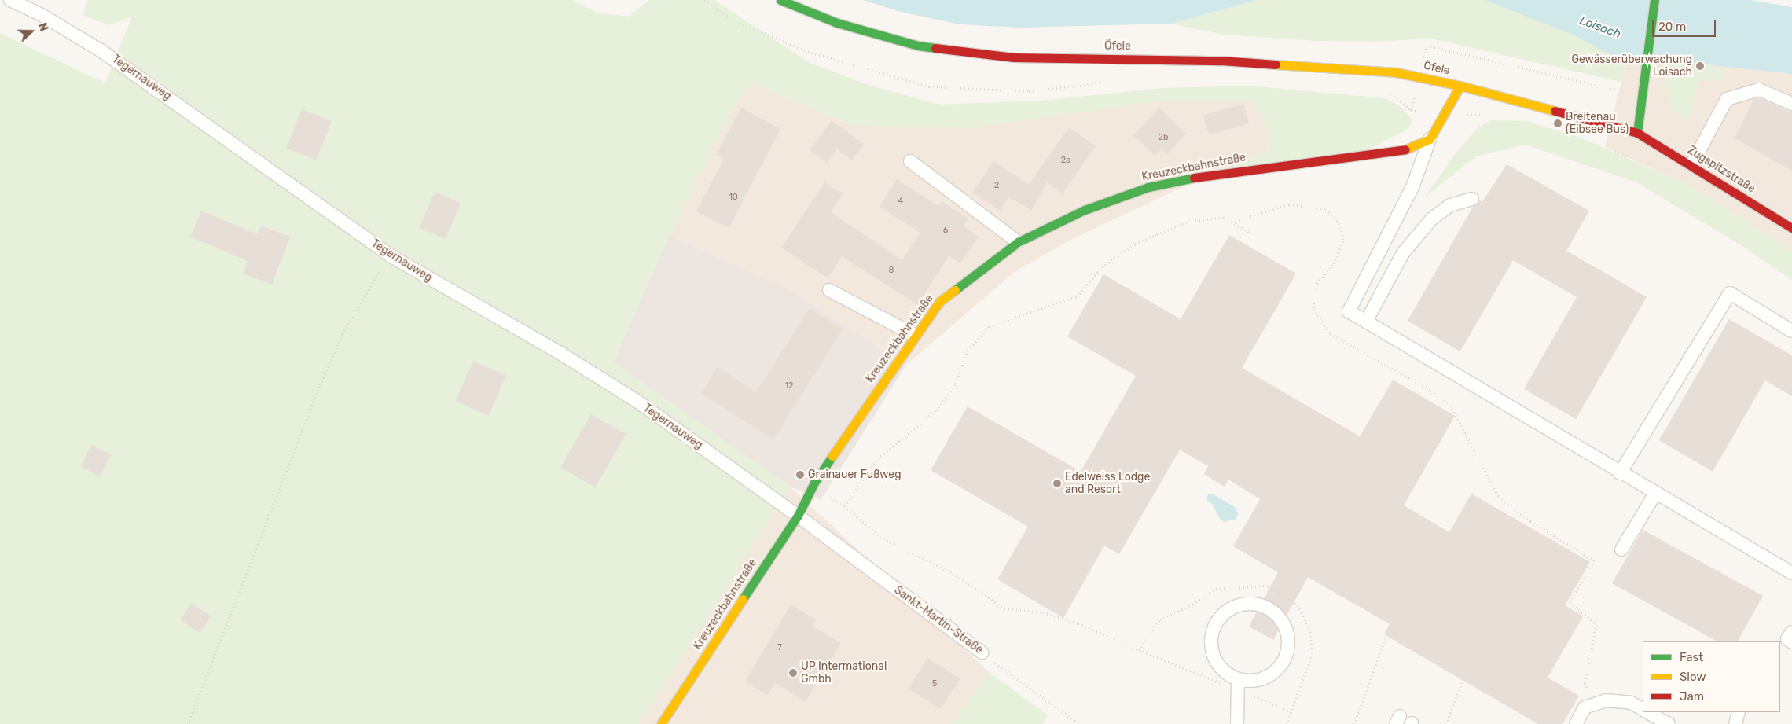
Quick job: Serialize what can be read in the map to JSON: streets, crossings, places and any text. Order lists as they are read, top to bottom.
{
  "streets": {
    "street": ["Öfele", "Kreuzeckbahnstraße", "Zugspitzstraße"],
    "lane": ["Tegernauweg", "Sankt-Martin-Straße"]
  },
  "crossings": [
    ["Öfele", "Zugspitzstraße"],
    ["Tegernauweg", "Kreuzeckbahnstraße"],
    ["Tegernauweg", "Sankt-Martin-Straße"],
    ["Kreuzeckbahnstraße", "Sankt-Martin-Straße"]
  ],
  "water": ["Loisach"],
  "places": [
    "Gewässerüberwachung Loisach",
    "Breitenau (Eibsee Bus)",
    "Grainauer Fußweg",
    "Edelweiss Lodge and Resort",
    "UP Intermational Gmbh"
  ],
  "house_numbers": [
    "2b",
    "2a",
    "2",
    "10",
    "4",
    "6",
    "8",
    "12",
    "7",
    "5"
  ],
  "legend": ["Fast", "Slow", "Jam"],
  "scale_bar": "20 m",
  "north": "right"
}
